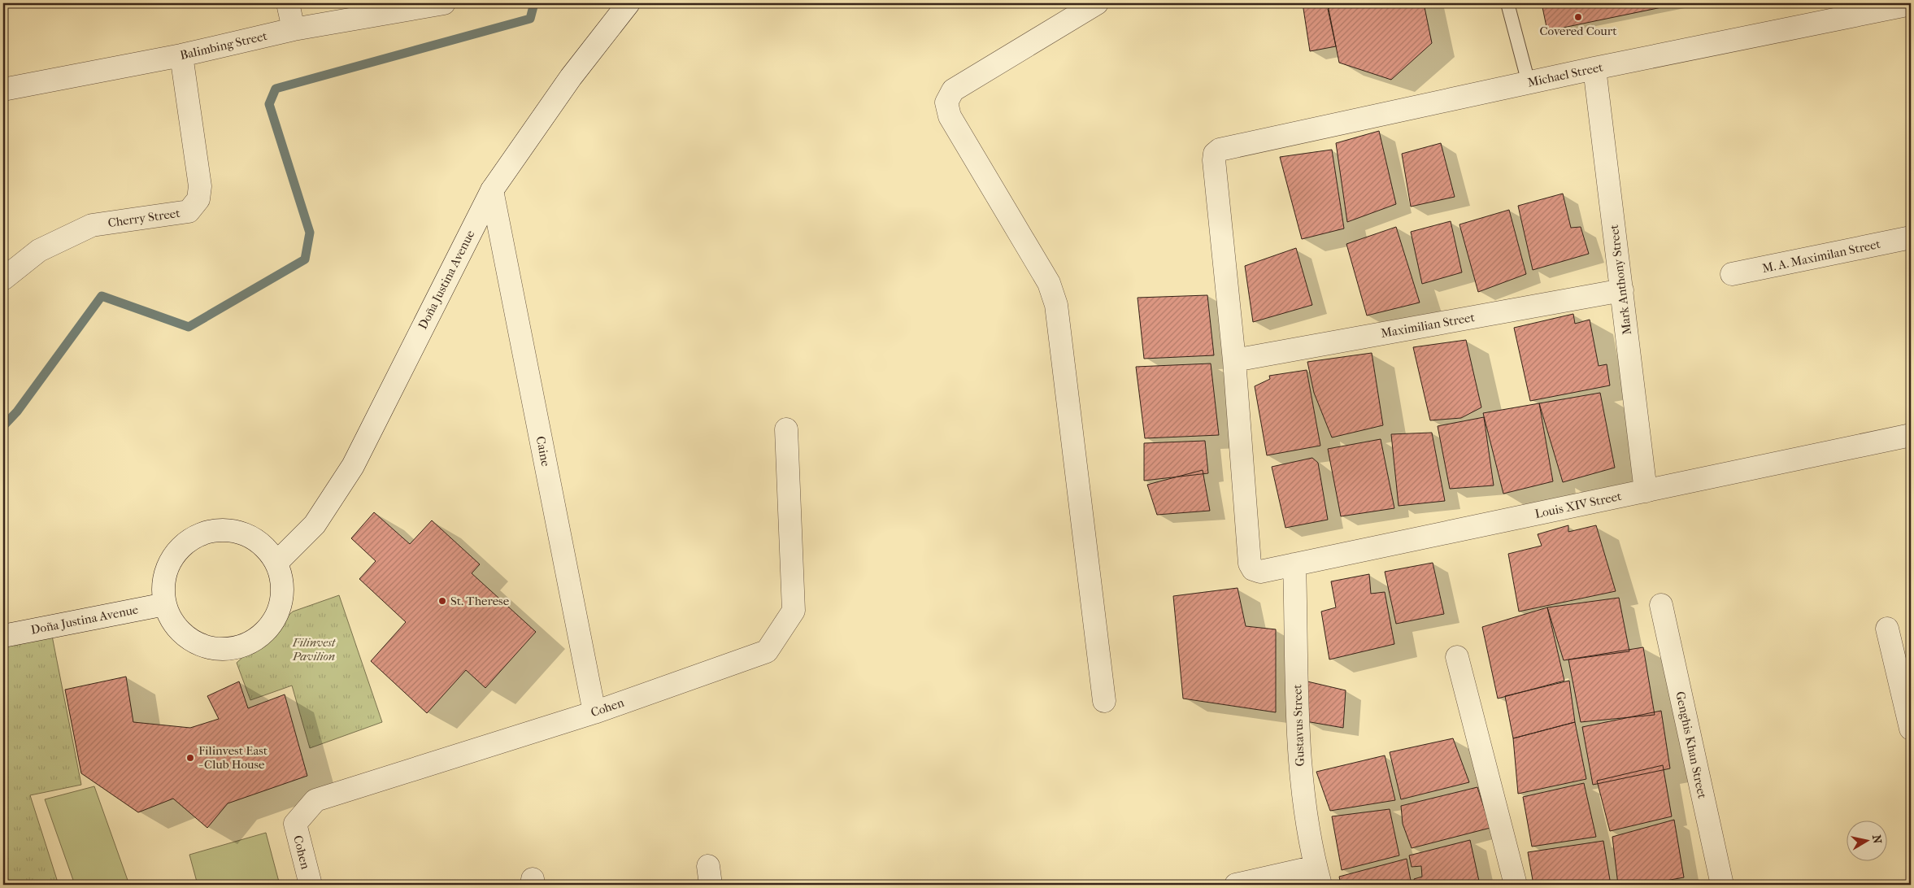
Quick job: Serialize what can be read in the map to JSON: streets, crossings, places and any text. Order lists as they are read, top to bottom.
{
  "streets": {
    "street": [
      "Balimbing Street",
      "Michael Street",
      "Cherry Street",
      "M. A. Maximilan Street",
      "Doña Justina Avenue",
      "Mark Anthony Street",
      "Maximilian Street",
      "Caine",
      "Louis XIV Street",
      "Cohen",
      "Gustavus Street",
      "Genghis Khan Street"
    ]
  },
  "crossings": [
    ["Balimbing Street", "Cherry Street"],
    ["Michael Street", "Mark Anthony Street"],
    ["Michael Street", "Maximilian Street"],
    ["Michael Street", "Louis XIV Street"],
    ["Doña Justina Avenue", "Caine"],
    ["Mark Anthony Street", "Maximilian Street"],
    ["Mark Anthony Street", "Louis XIV Street"],
    ["Maximilian Street", "Louis XIV Street"],
    ["Caine", "Cohen"],
    ["Louis XIV Street", "Gustavus Street"]
  ],
  "parks": ["Filinvest Pavilion"],
  "places": ["Covered Court", "St. Therese", "Filinvest East - Club House"],
  "north": "right"
}
